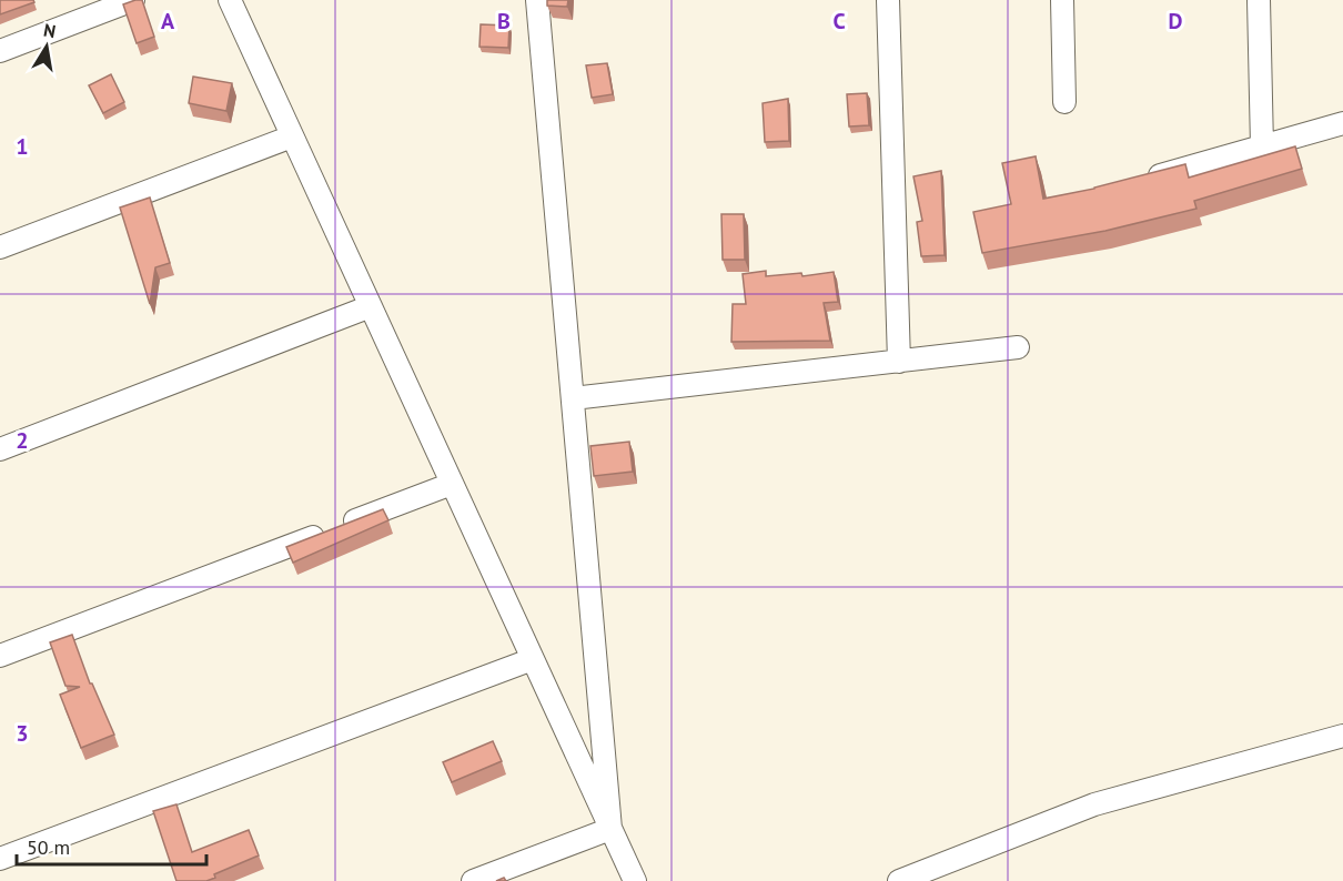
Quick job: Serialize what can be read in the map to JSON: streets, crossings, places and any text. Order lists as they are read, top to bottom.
{
  "scale_bar": "50 m",
  "north": "top",
  "grid": {
    "columns": [
      "A",
      "B",
      "C",
      "D"
    ],
    "rows": ["1", "2", "3"]
  }
}
